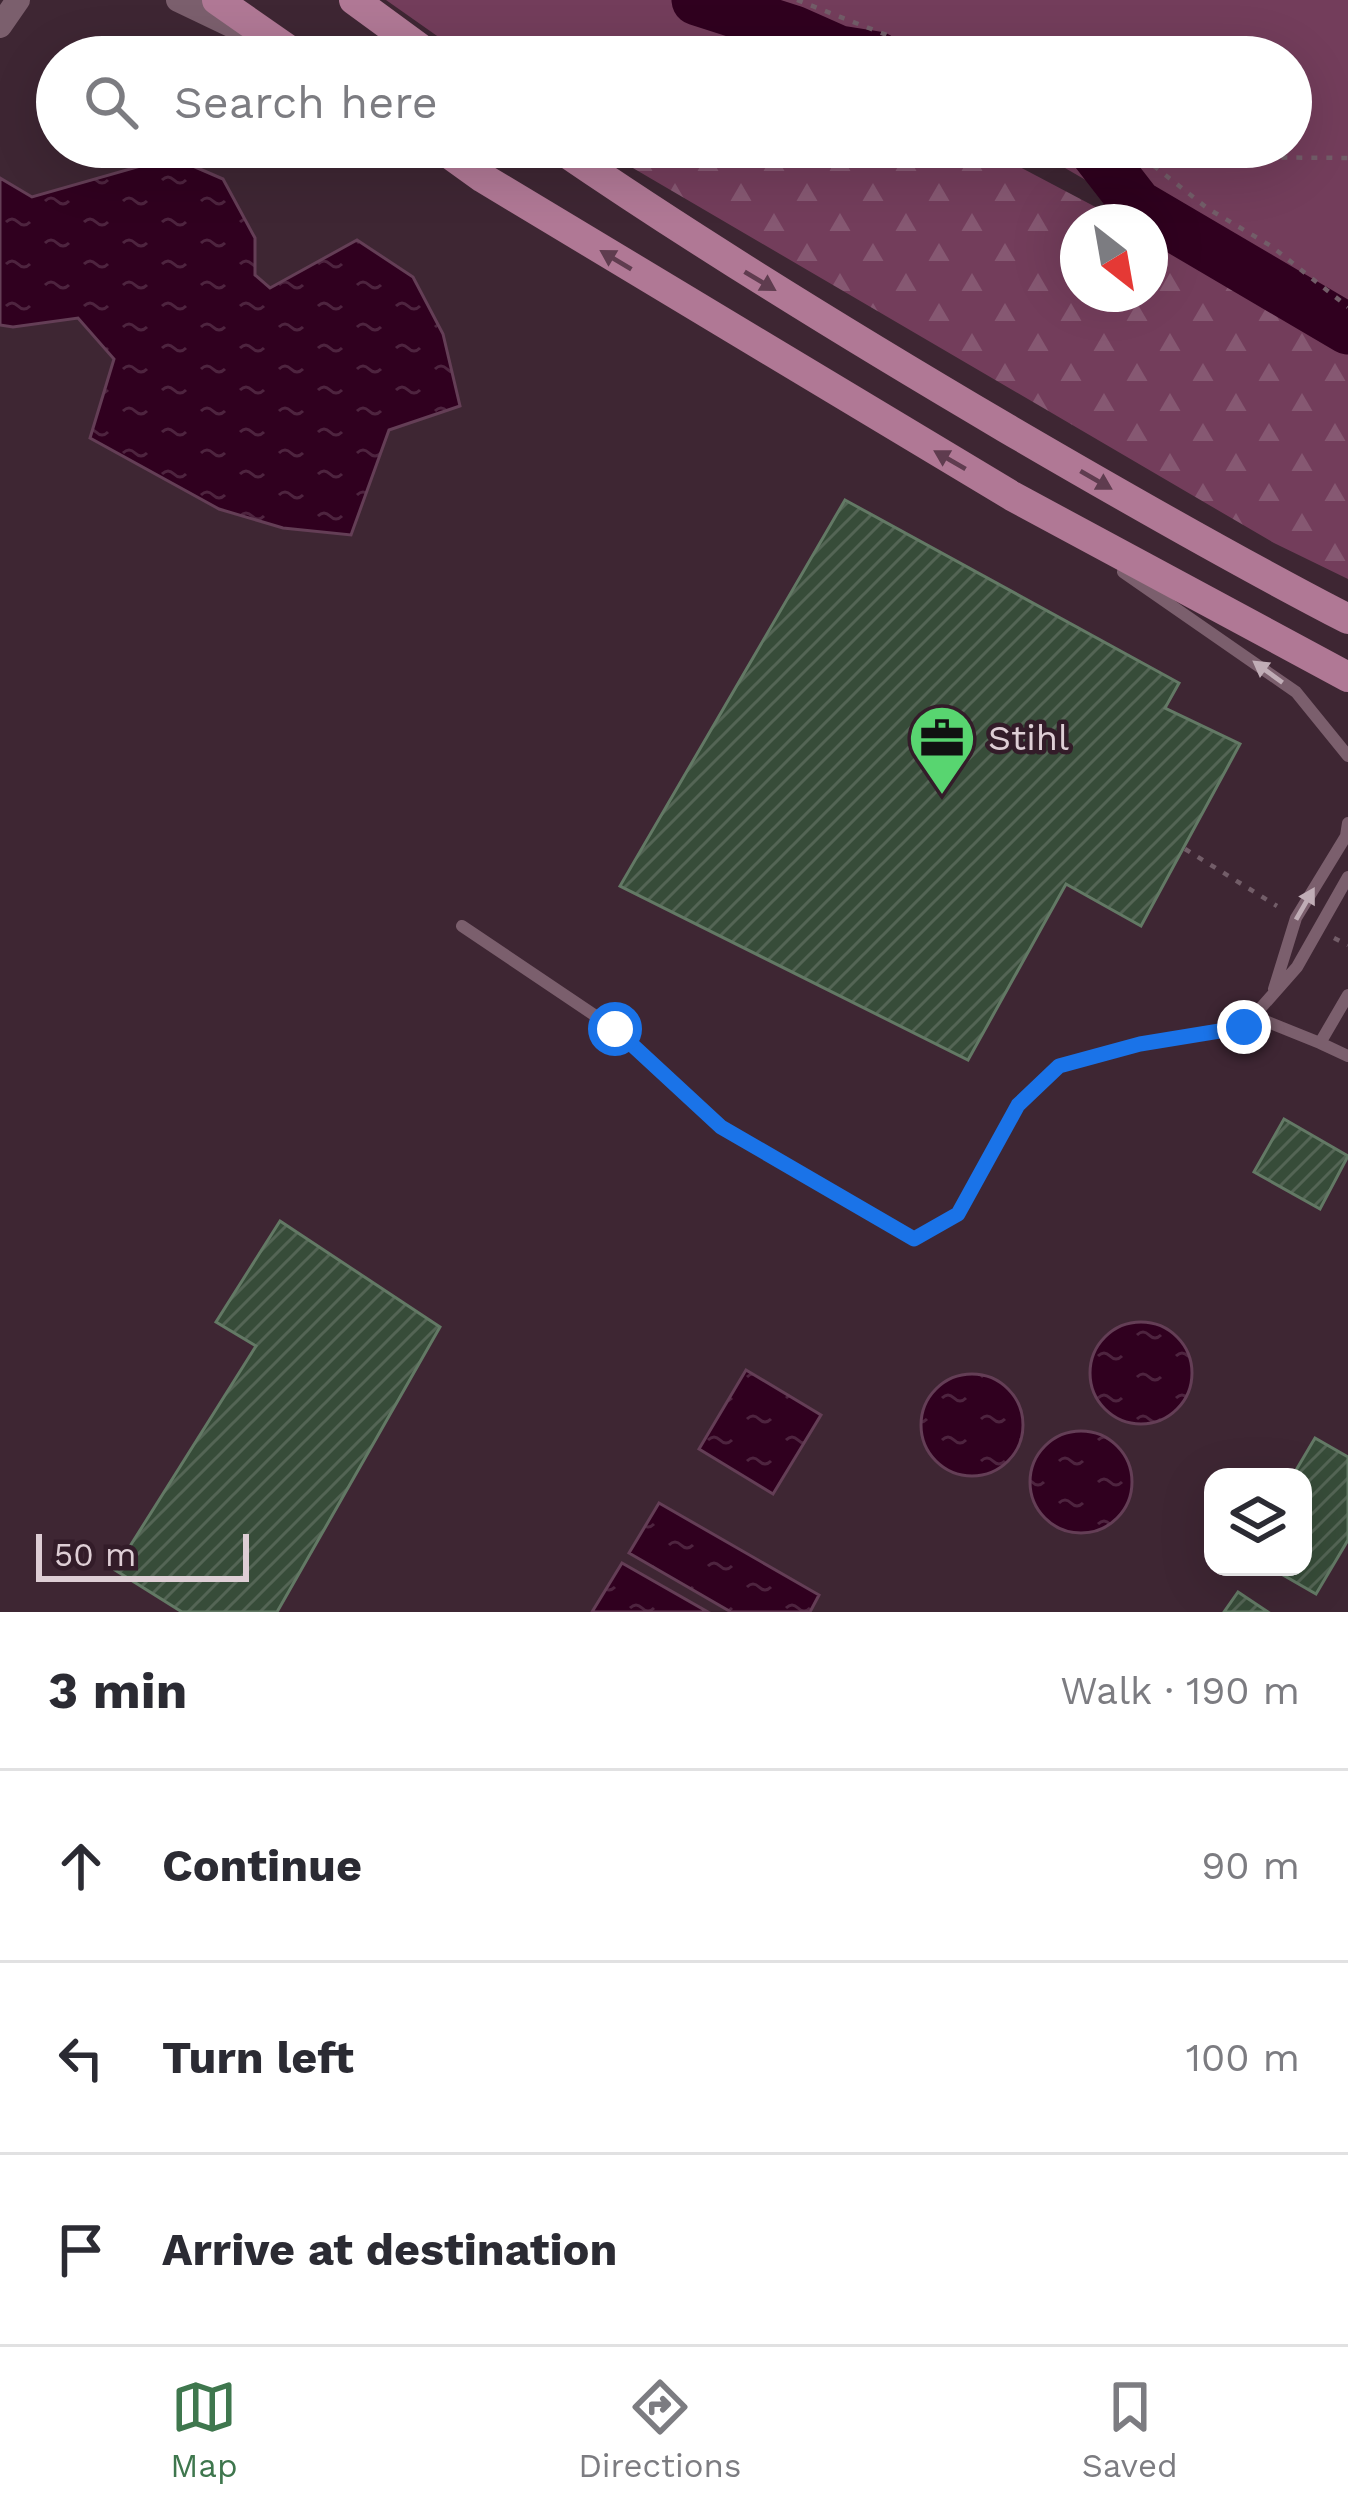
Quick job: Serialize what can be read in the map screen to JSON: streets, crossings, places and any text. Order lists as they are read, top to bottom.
{
  "places": {
    "office": ["Stihl"]
  },
  "scale_bar": "50 m",
  "north": "bottom right",
  "page": {
    "search": "Search here",
    "scale": "50 m",
    "heading": ["3 min", "Walk · 190 m"],
    "list": [
      ["Continue", "90 m"],
      ["Turn left", "100 m"],
      "Arrive at destination"
    ],
    "nav": ["Map", "Directions", "Saved"]
  }
}
